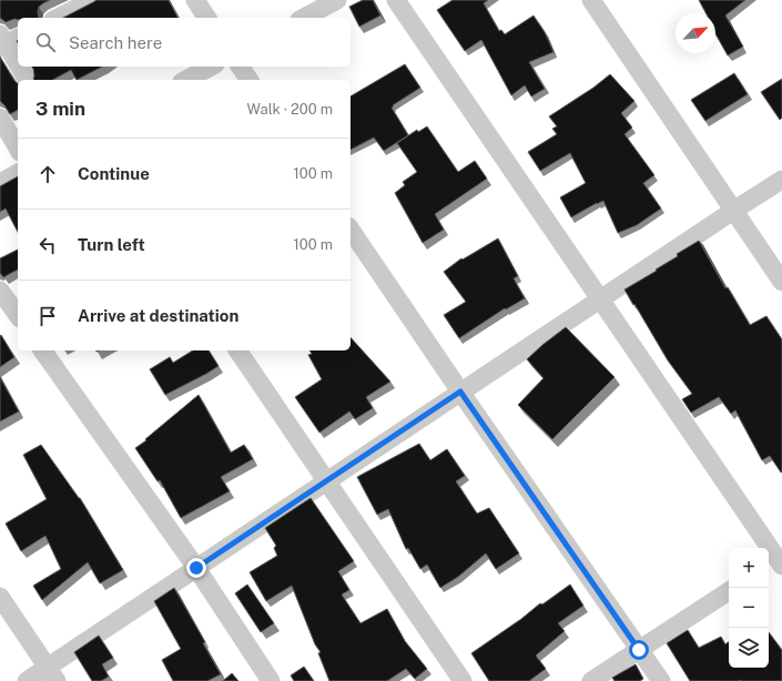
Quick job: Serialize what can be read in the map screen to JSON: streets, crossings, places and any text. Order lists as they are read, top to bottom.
{
  "north": "top right",
  "page": {
    "search": "Search here",
    "heading": ["3 min", "Walk · 200 m"],
    "list": [
      ["Continue", "100 m"],
      ["Turn left", "100 m"],
      "Arrive at destination"
    ],
    "map_buttons": ["+", "−"]
  }
}
